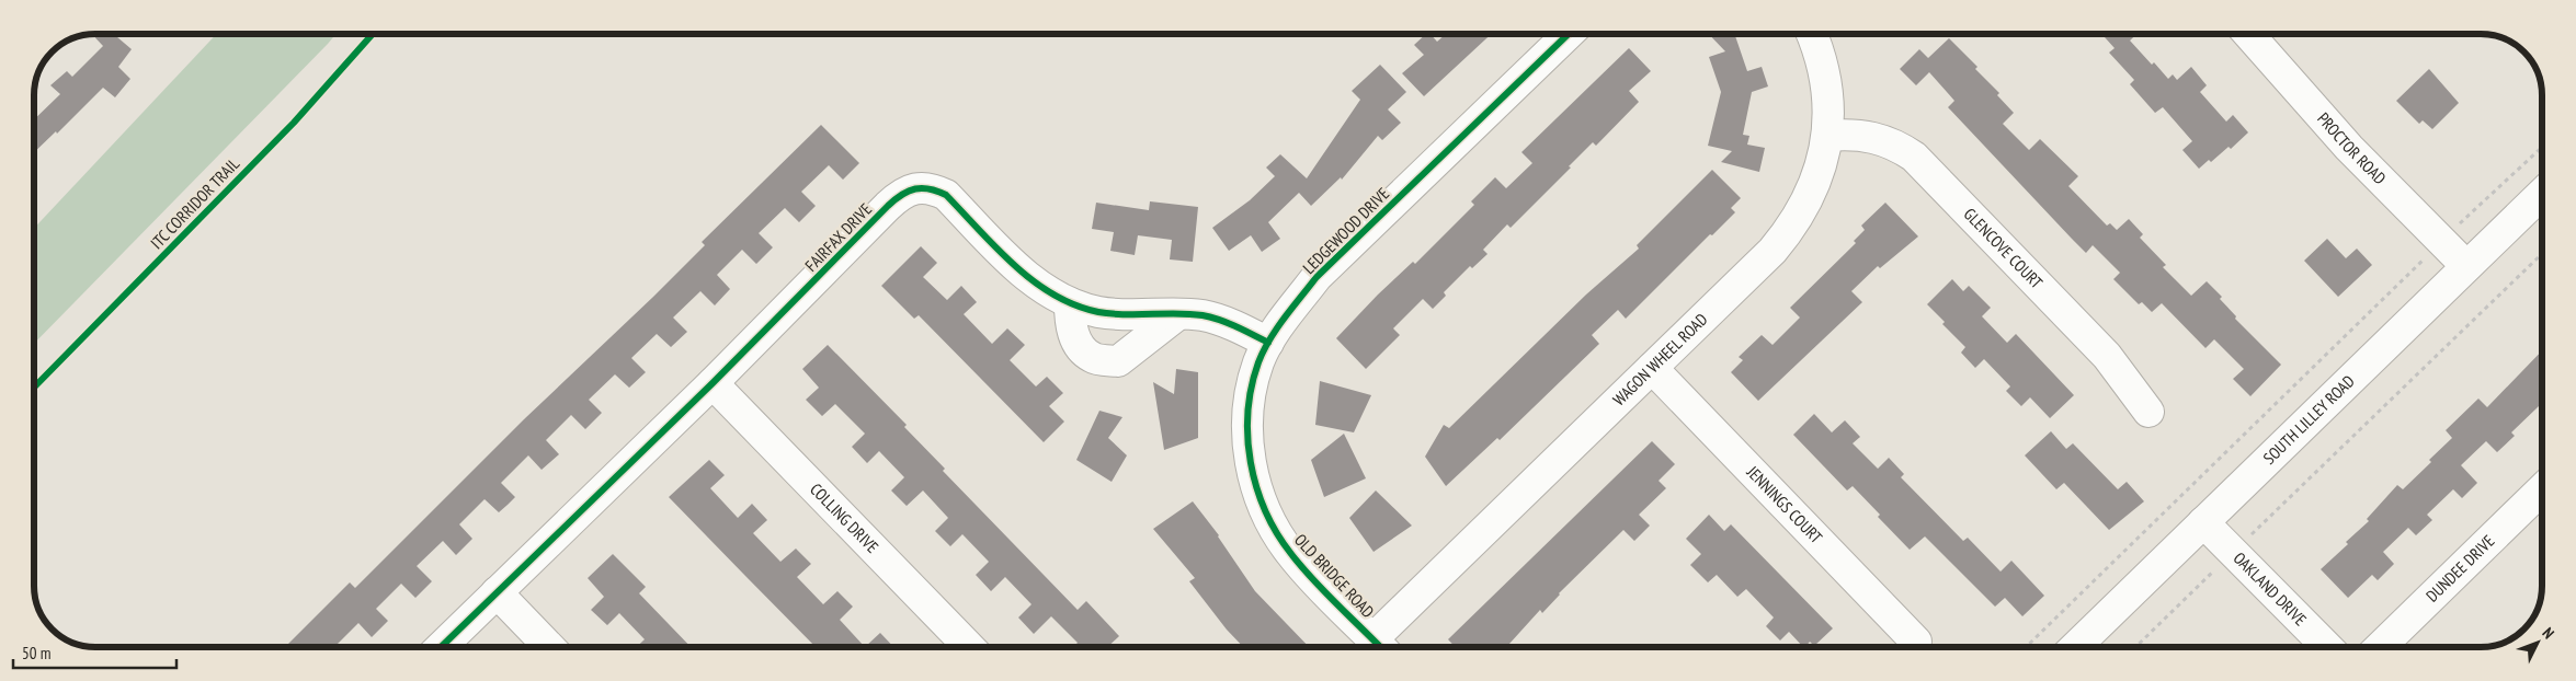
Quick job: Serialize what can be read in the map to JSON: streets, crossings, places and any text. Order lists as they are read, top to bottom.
{
  "streets": {
    "street": [
      "PROCTOR ROAD",
      "LEDGEWOOD DRIVE",
      "FAIRFAX DRIVE",
      "GLENCOVE COURT",
      "WAGON WHEEL ROAD",
      "SOUTH LILLEY ROAD",
      "JENNINGS COURT",
      "COLLING DRIVE",
      "DUNDEE DRIVE",
      "OLD BRIDGE ROAD",
      "OAKLAND DRIVE"
    ],
    "cycle path": ["ITC CORRIDOR TRAIL"]
  },
  "crossings": [
    ["PROCTOR ROAD", "SOUTH LILLEY ROAD"],
    ["LEDGEWOOD DRIVE", "FAIRFAX DRIVE"],
    ["LEDGEWOOD DRIVE", "OLD BRIDGE ROAD"],
    ["FAIRFAX DRIVE", "COLLING DRIVE"],
    ["GLENCOVE COURT", "WAGON WHEEL ROAD"],
    ["WAGON WHEEL ROAD", "JENNINGS COURT"],
    ["WAGON WHEEL ROAD", "OLD BRIDGE ROAD"],
    ["SOUTH LILLEY ROAD", "OAKLAND DRIVE"]
  ],
  "scale_bar": "50 m",
  "north": "top right"
}
